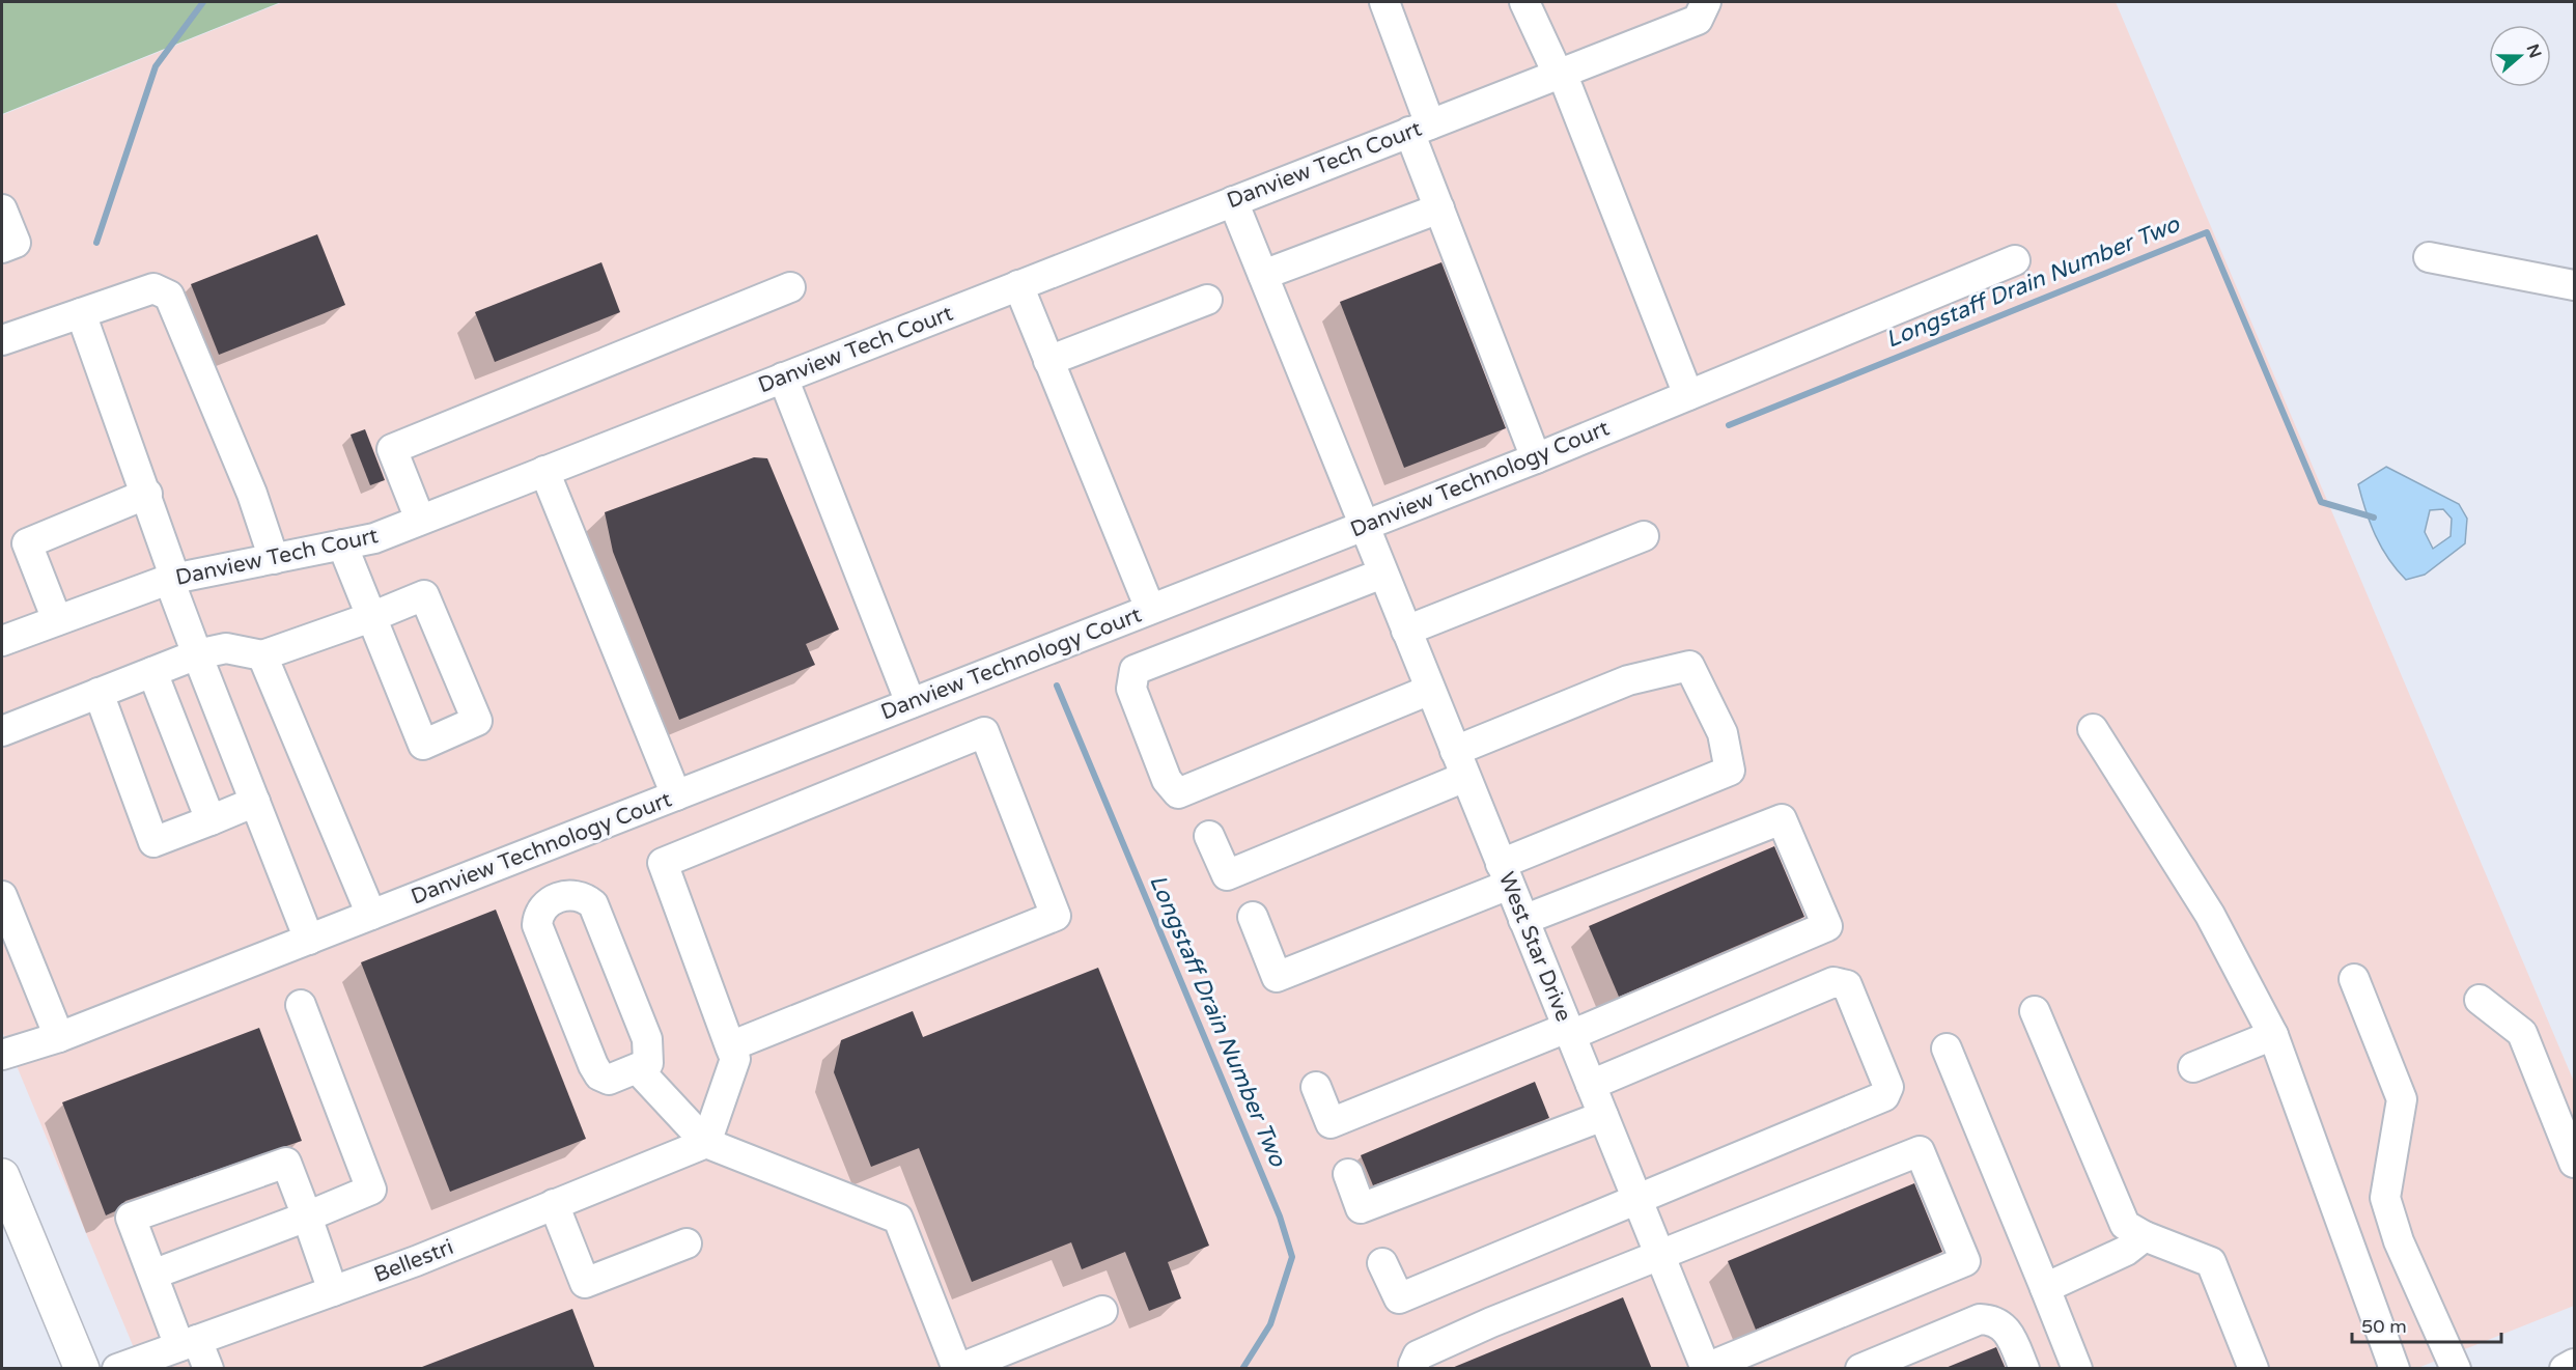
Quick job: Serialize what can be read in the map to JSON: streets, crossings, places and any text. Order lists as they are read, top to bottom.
{
  "streets": {
    "street": [
      "Danview Tech Court",
      "Danview Technology Court",
      "West Star Drive",
      "Bellestri"
    ]
  },
  "crossings": [
    ["Danview Tech Court", "West Star Drive"],
    ["Danview Technology Court", "West Star Drive"]
  ],
  "water": ["Longstaff Drain Number Two"],
  "scale_bar": "50 m",
  "north": "right"
}
